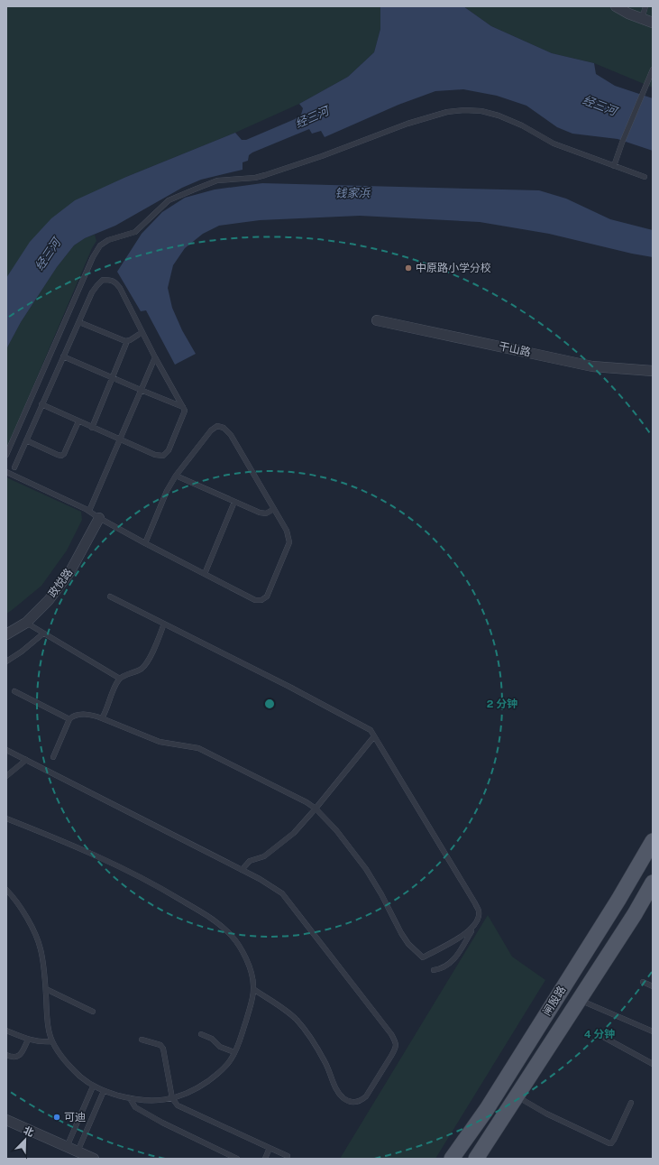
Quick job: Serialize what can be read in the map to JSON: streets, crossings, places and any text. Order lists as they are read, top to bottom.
{
  "streets": {
    "main road": ["闸殷路"],
    "street": ["干山路", "政悦路"]
  },
  "water": ["经三河", "钱家浜"],
  "places": ["中原路小学分校", "可迪"],
  "north": "top right",
  "rings": ["2 分钟", "4 分钟"]
}
